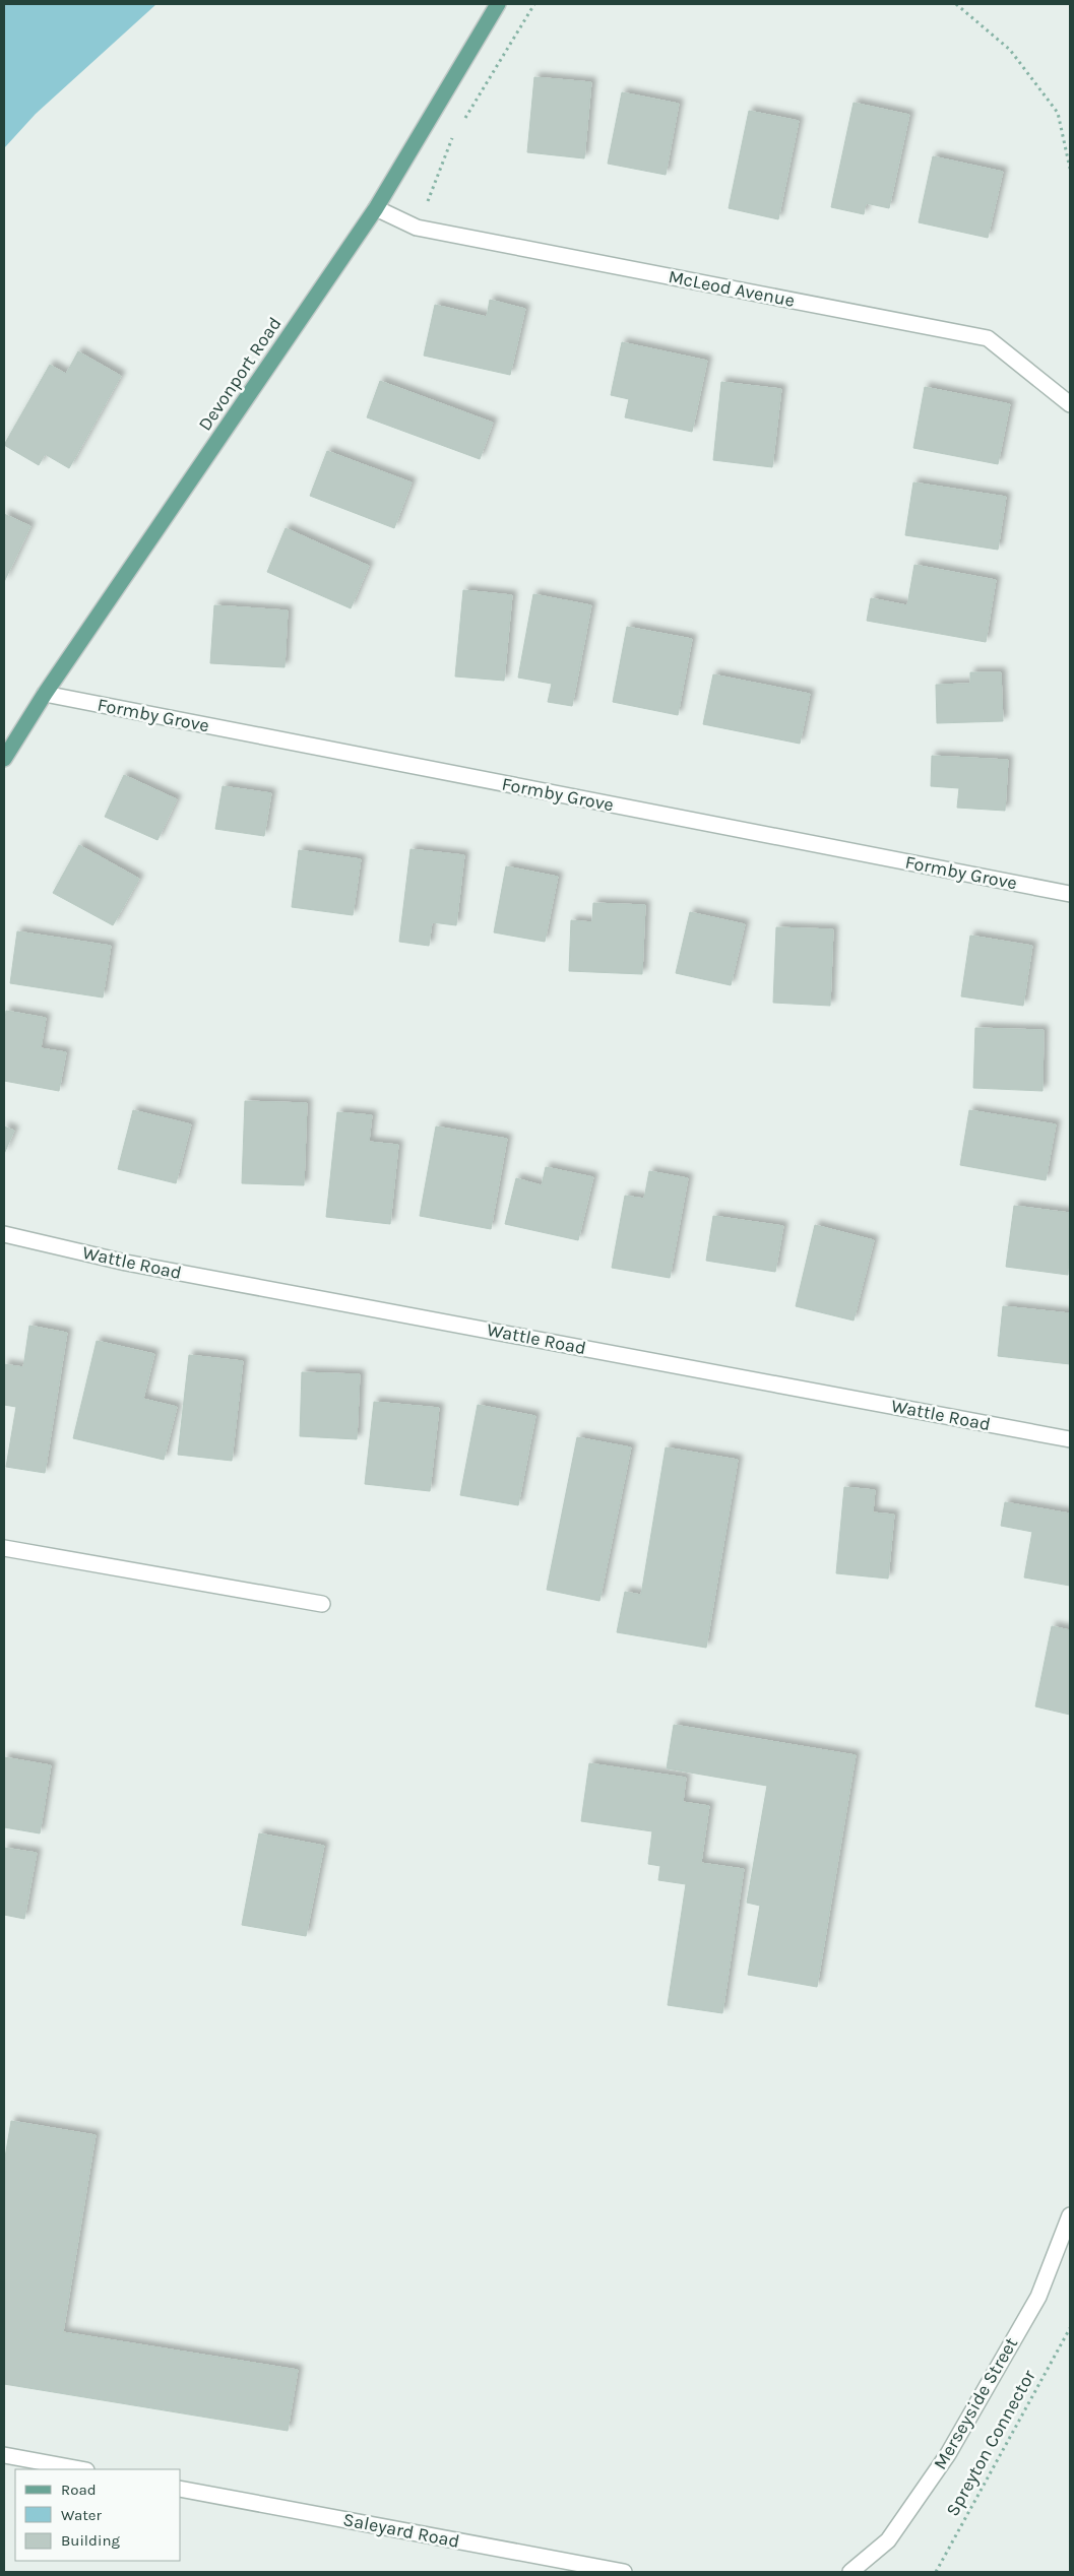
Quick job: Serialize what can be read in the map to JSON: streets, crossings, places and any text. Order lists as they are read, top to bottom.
{
  "streets": {
    "main road": ["Devonport Road"],
    "street": [
      "McLeod Avenue",
      "Formby Grove",
      "Wattle Road",
      "Merseyside Street",
      "Saleyard Road"
    ],
    "path": ["Spreyton Connector"]
  },
  "crossings": [
    ["McLeod Avenue", "Devonport Road"],
    ["Devonport Road", "Formby Grove"]
  ],
  "legend": ["Road", "Water", "Building"]
}
